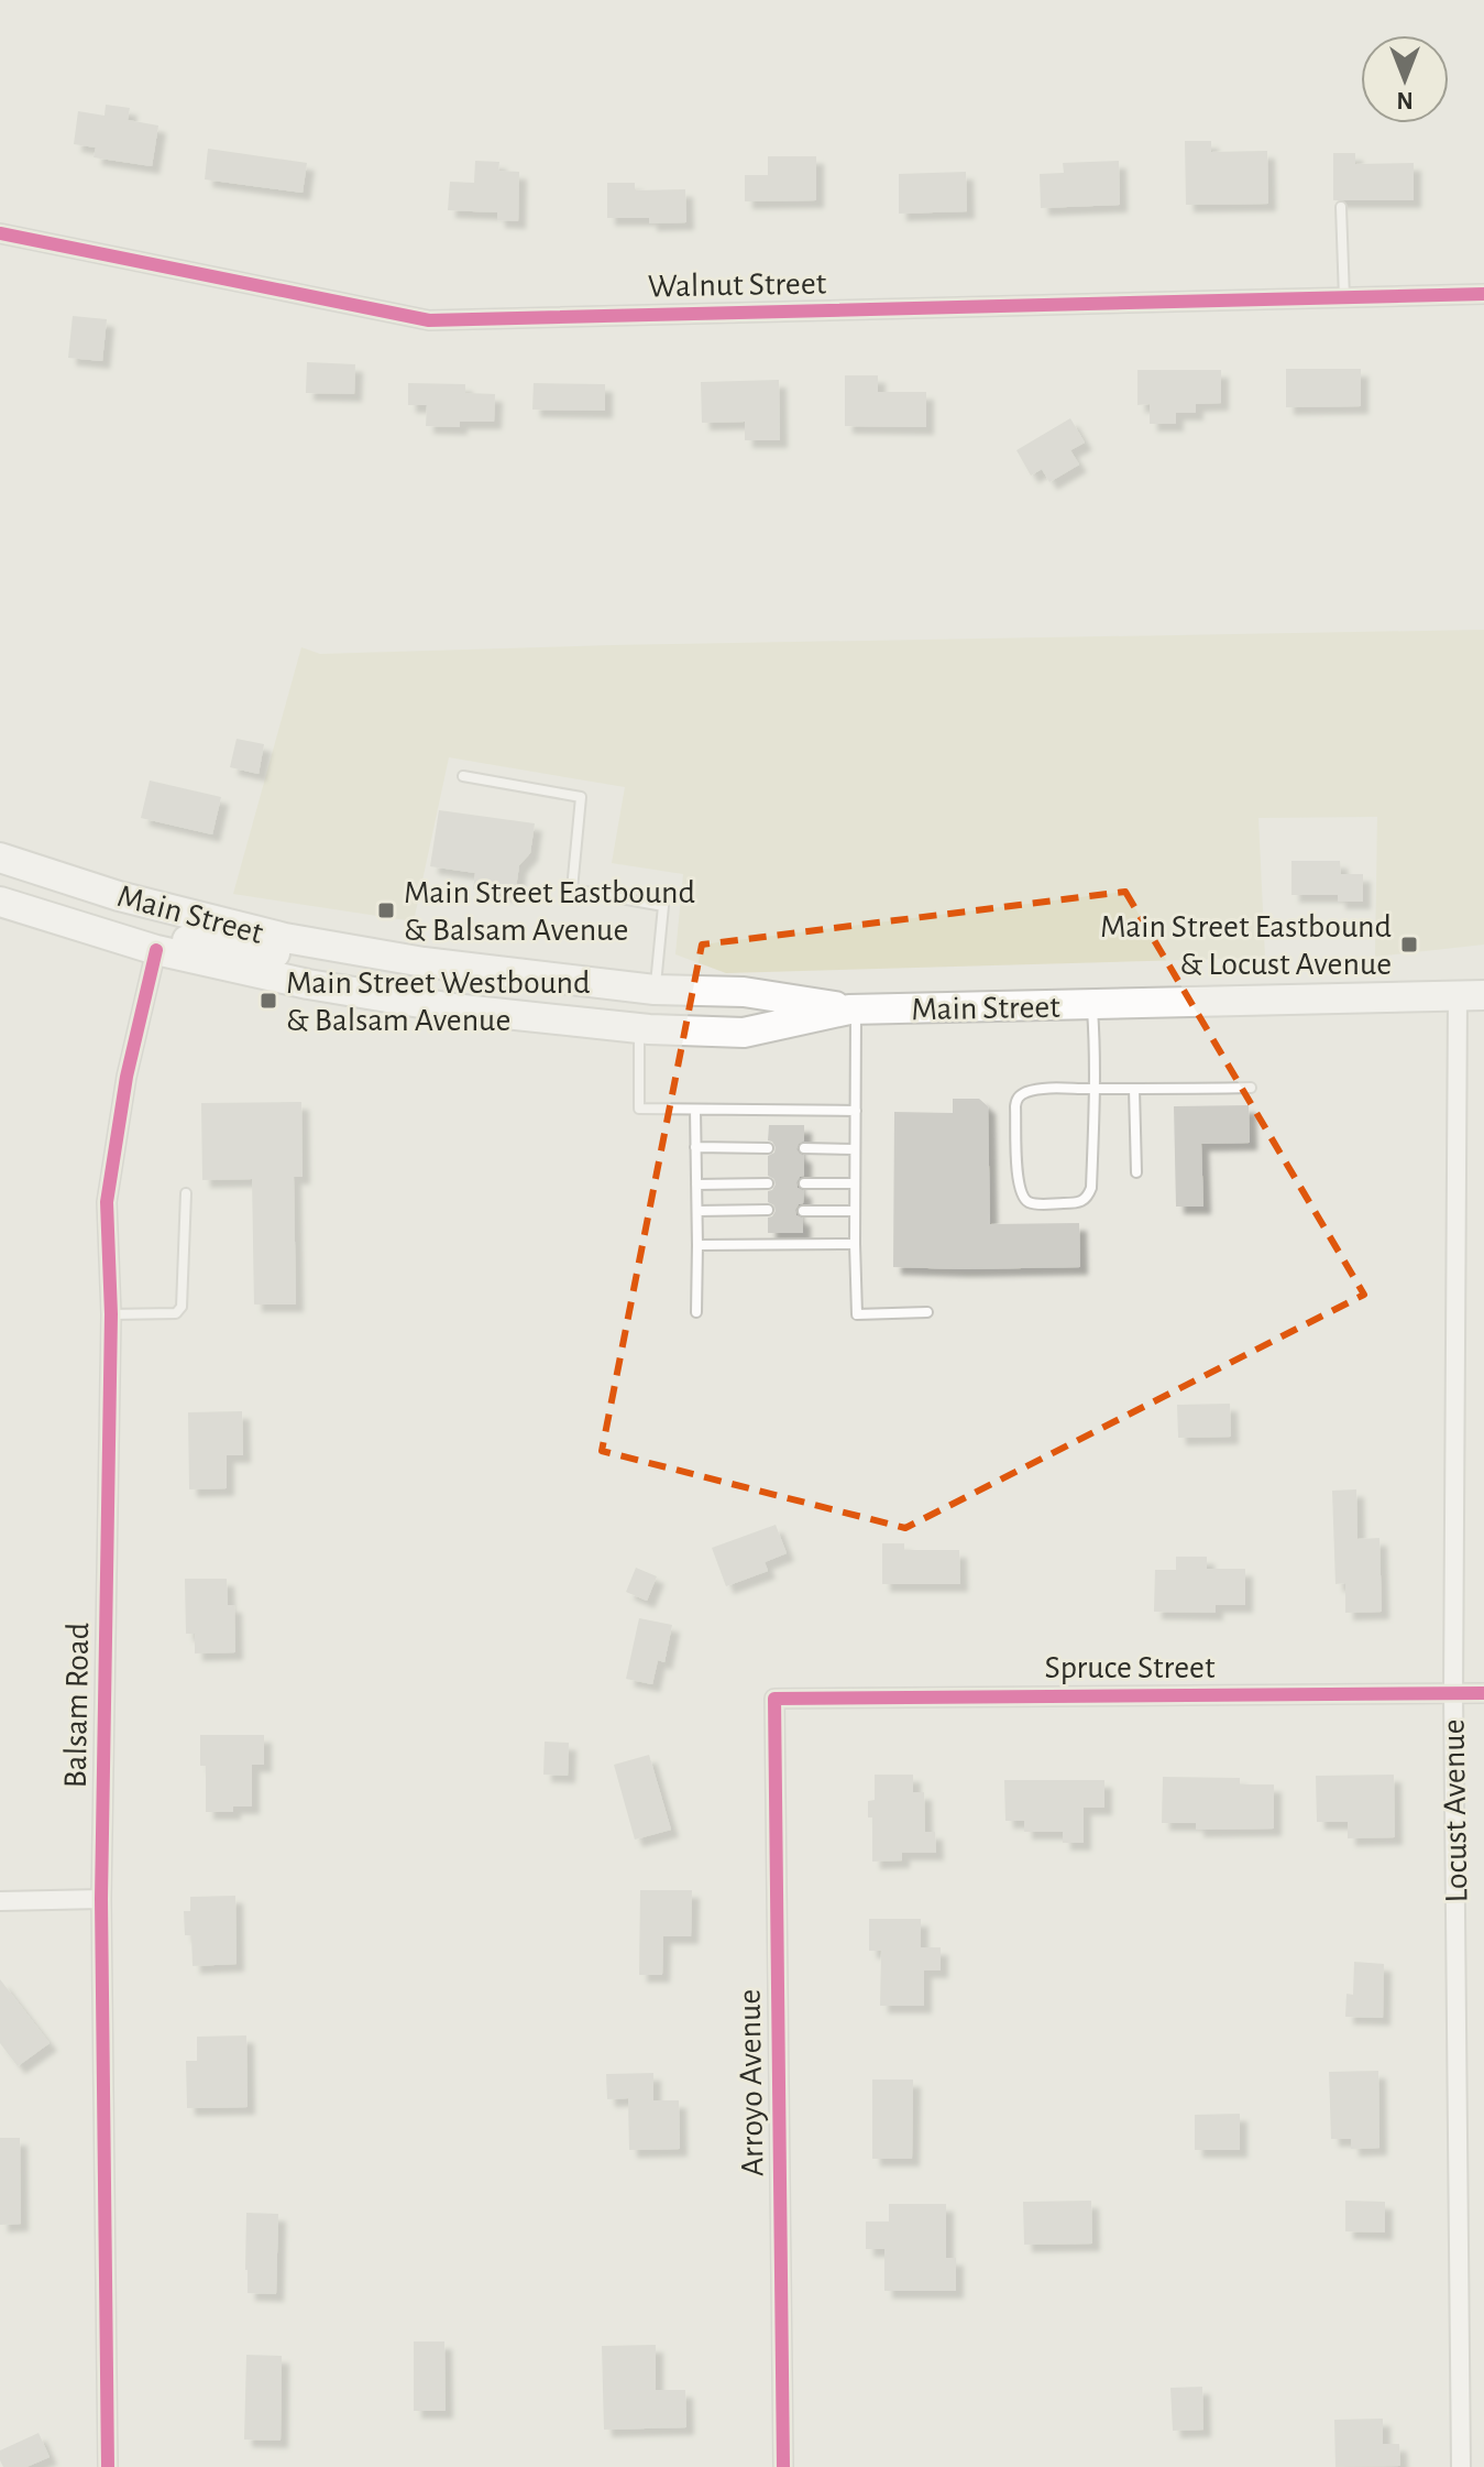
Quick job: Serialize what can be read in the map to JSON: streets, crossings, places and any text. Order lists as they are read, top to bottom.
{
  "streets": {
    "main road": ["Main Street"],
    "street": [
      "Walnut Street",
      "Spruce Street",
      "Balsam Road",
      "Locust Avenue",
      "Arroyo Avenue"
    ]
  },
  "crossings": [
    ["Main Street", "Balsam Road"],
    ["Main Street", "Locust Avenue"],
    ["Spruce Street", "Locust Avenue"],
    ["Spruce Street", "Arroyo Avenue"]
  ],
  "places": {
    "transit": ["Main Street Eastbound & Balsam Avenue", "Main Street Eastbound & Locust Avenue", "Main Street Westbound & Balsam Avenue"]
  },
  "north": "bottom"
}
